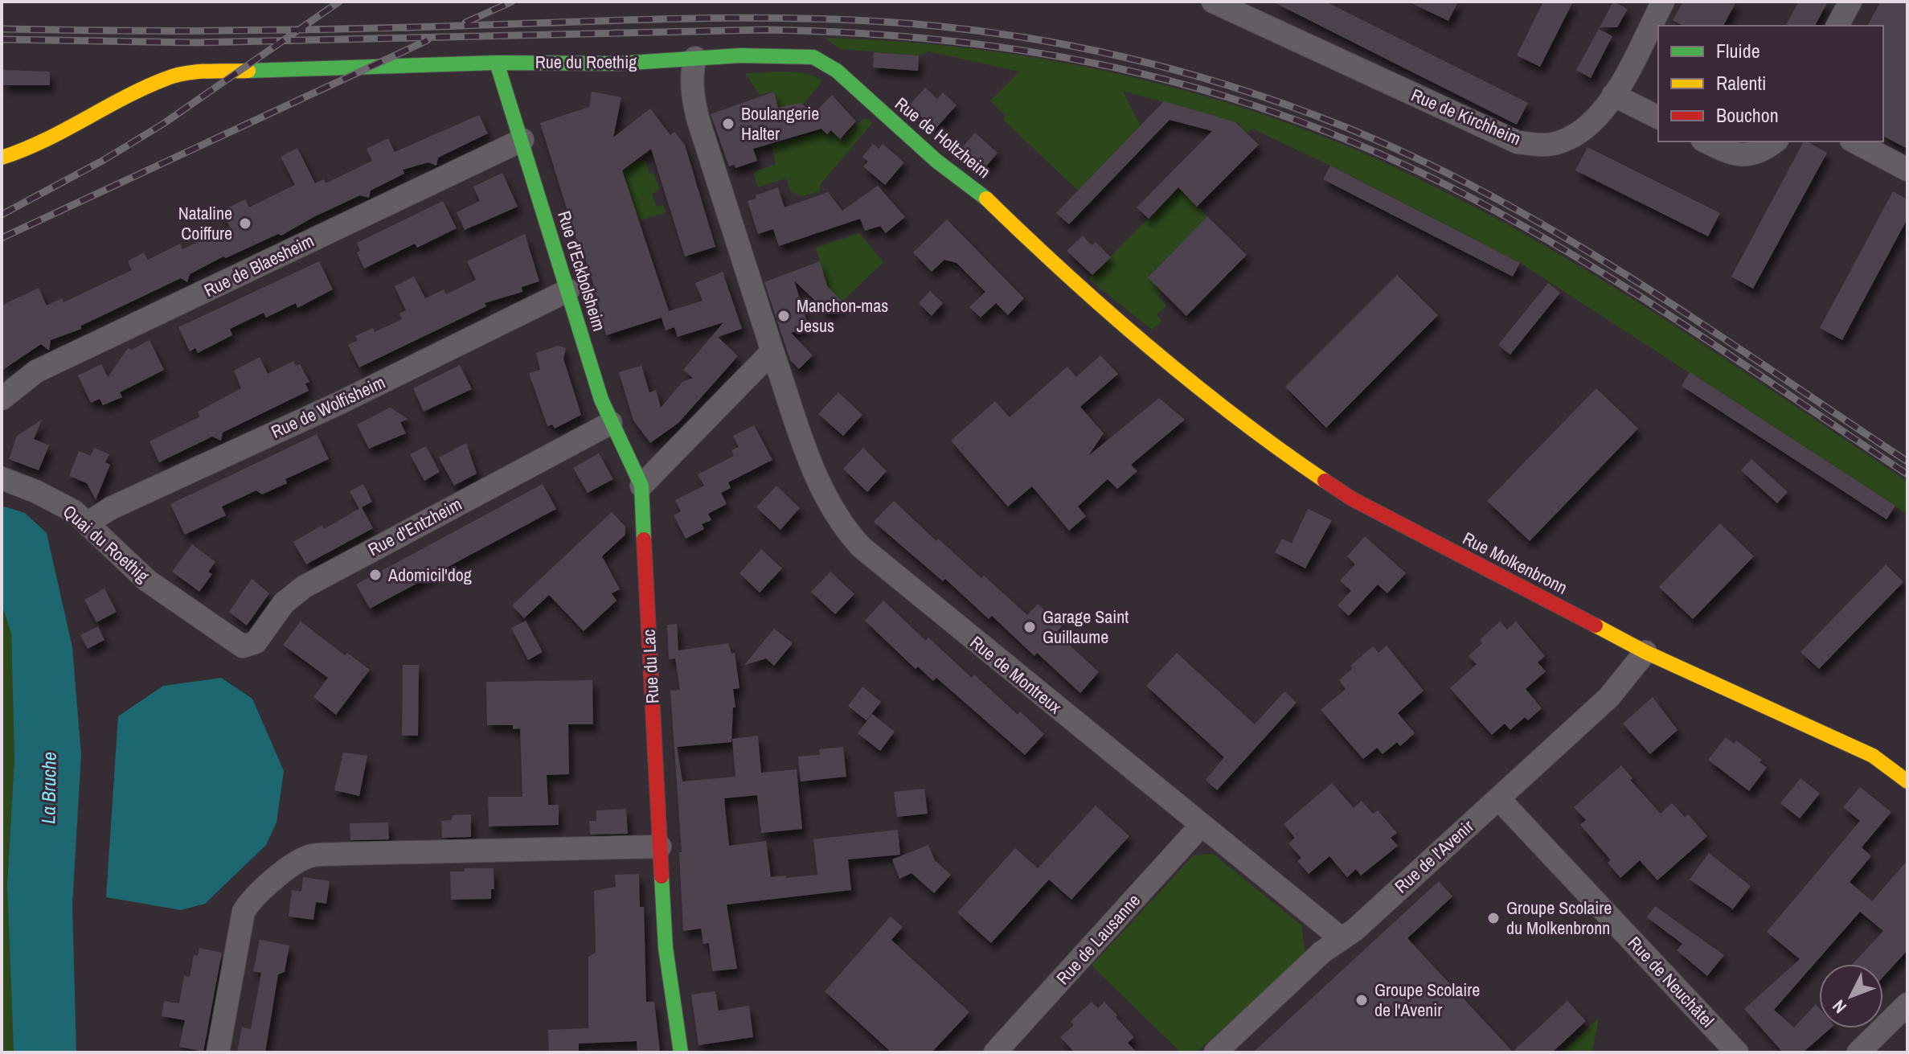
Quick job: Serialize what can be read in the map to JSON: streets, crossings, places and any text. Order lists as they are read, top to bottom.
{
  "streets": {
    "street": [
      "Rue du Roethig",
      "Rue de Kirchheim",
      "Rue de Holtzheim",
      "Rue de Blaesheim",
      "Rue d'Eckbolsheim",
      "Rue de Wolfisheim",
      "Rue d'Entzheim",
      "Quai du Roethig",
      "Rue Molkenbronn",
      "Rue du Lac",
      "Rue de Montreux",
      "Rue de l'Avenir",
      "Rue de Lausanne",
      "Rue de Neuchâtel"
    ]
  },
  "crossings": [
    ["Rue du Roethig", "Rue de Holtzheim"],
    ["Rue du Roethig", "Rue d'Eckbolsheim"],
    ["Rue de Holtzheim", "Rue Molkenbronn"],
    ["Rue de Blaesheim", "Rue d'Eckbolsheim"],
    ["Rue d'Eckbolsheim", "Rue de Wolfisheim"],
    ["Rue d'Eckbolsheim", "Rue d'Entzheim"],
    ["Rue d'Eckbolsheim", "Rue du Lac"],
    ["Rue de Wolfisheim", "Quai du Roethig"],
    ["Rue d'Entzheim", "Quai du Roethig"],
    ["Rue Molkenbronn", "Rue de l'Avenir"],
    ["Rue de Montreux", "Rue de l'Avenir"],
    ["Rue de Montreux", "Rue de Lausanne"],
    ["Rue de l'Avenir", "Rue de Neuchâtel"]
  ],
  "water": ["La Bruche"],
  "places": [
    "Boulangerie Halter",
    "Nataline Coiffure",
    "Manchon-mas Jesus",
    "Adomicil'dog",
    "Garage Saint Guillaume",
    "Groupe Scolaire du Molkenbronn",
    "Groupe Scolaire de l'Avenir"
  ],
  "legend": ["Fluide", "Ralenti", "Bouchon"],
  "north": "bottom left"
}
